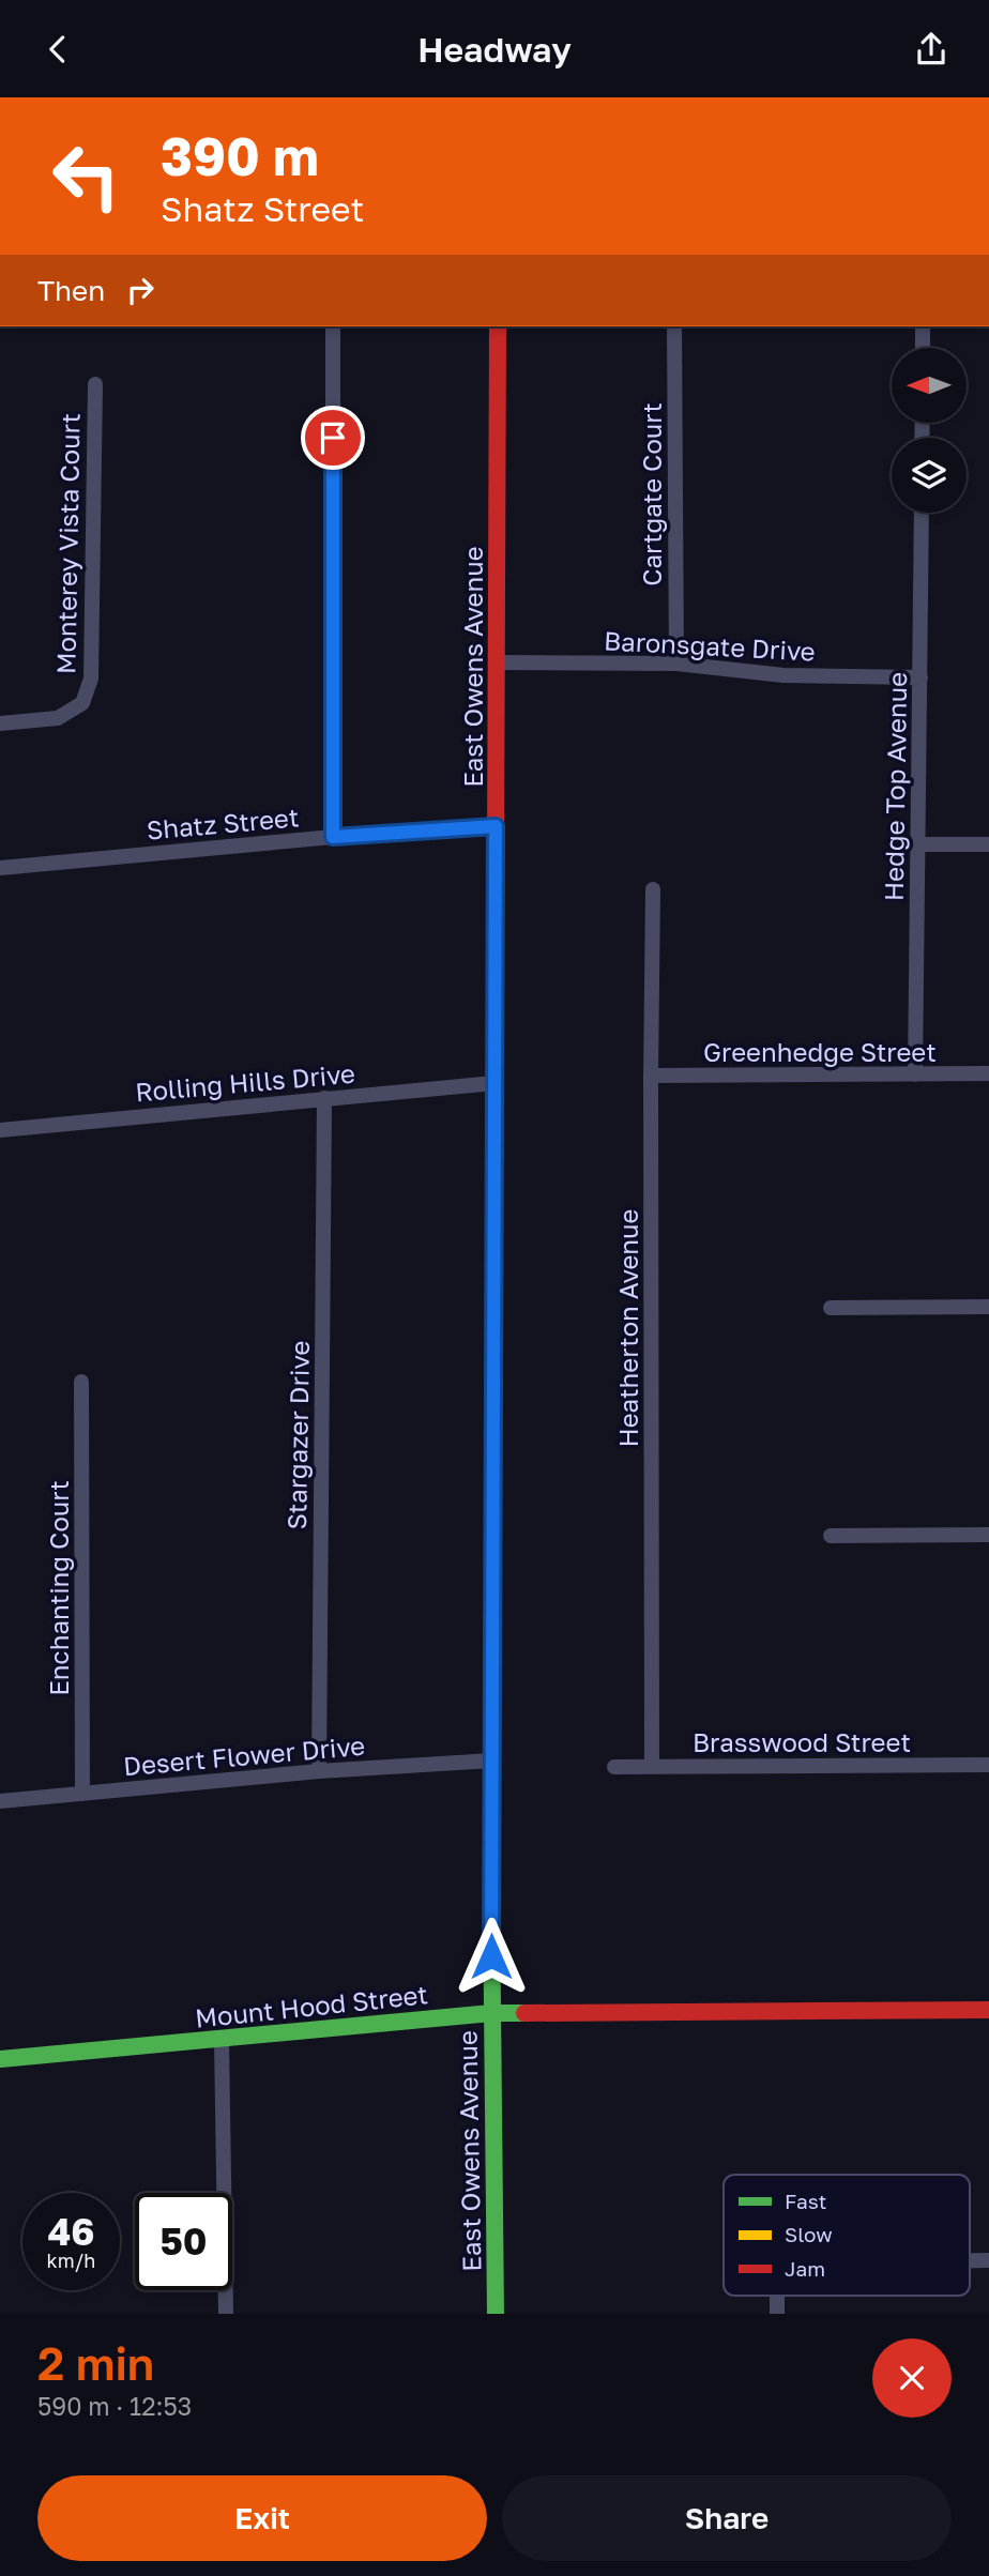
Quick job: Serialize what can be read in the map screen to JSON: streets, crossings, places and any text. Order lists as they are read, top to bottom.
{
  "streets": {
    "main road": ["East Owens Avenue", "Mount Hood Street"],
    "street": [
      "Cartgate Court",
      "Monterey Vista Court",
      "Baronsgate Drive",
      "Hedge Top Avenue",
      "Shatz Street",
      "Greenhedge Street",
      "Rolling Hills Drive",
      "Heatherton Avenue",
      "Stargazer Drive",
      "Enchanting Court",
      "Brasswood Street",
      "Desert Flower Drive"
    ]
  },
  "crossings": [
    ["Cartgate Court", "Baronsgate Drive"],
    ["Baronsgate Drive", "East Owens Avenue"],
    ["Baronsgate Drive", "Hedge Top Avenue"],
    ["East Owens Avenue", "Shatz Street"],
    ["East Owens Avenue", "Rolling Hills Drive"],
    ["East Owens Avenue", "Desert Flower Drive"],
    ["East Owens Avenue", "Mount Hood Street"],
    ["Hedge Top Avenue", "Greenhedge Street"],
    ["Greenhedge Street", "Heatherton Avenue"],
    ["Rolling Hills Drive", "Stargazer Drive"],
    ["Heatherton Avenue", "Brasswood Street"],
    ["Stargazer Drive", "Desert Flower Drive"],
    ["Enchanting Court", "Desert Flower Drive"]
  ],
  "legend": ["Fast", "Slow", "Jam"],
  "north": "left",
  "page": {
    "header": "Headway",
    "turn": ["390 m", "Shatz Street"],
    "then": "Then",
    "speed": "46 km/h",
    "limit": "50",
    "heading": ["2 min", "590 m · 12:53"],
    "buttons": ["Exit", "Share"]
  }
}
